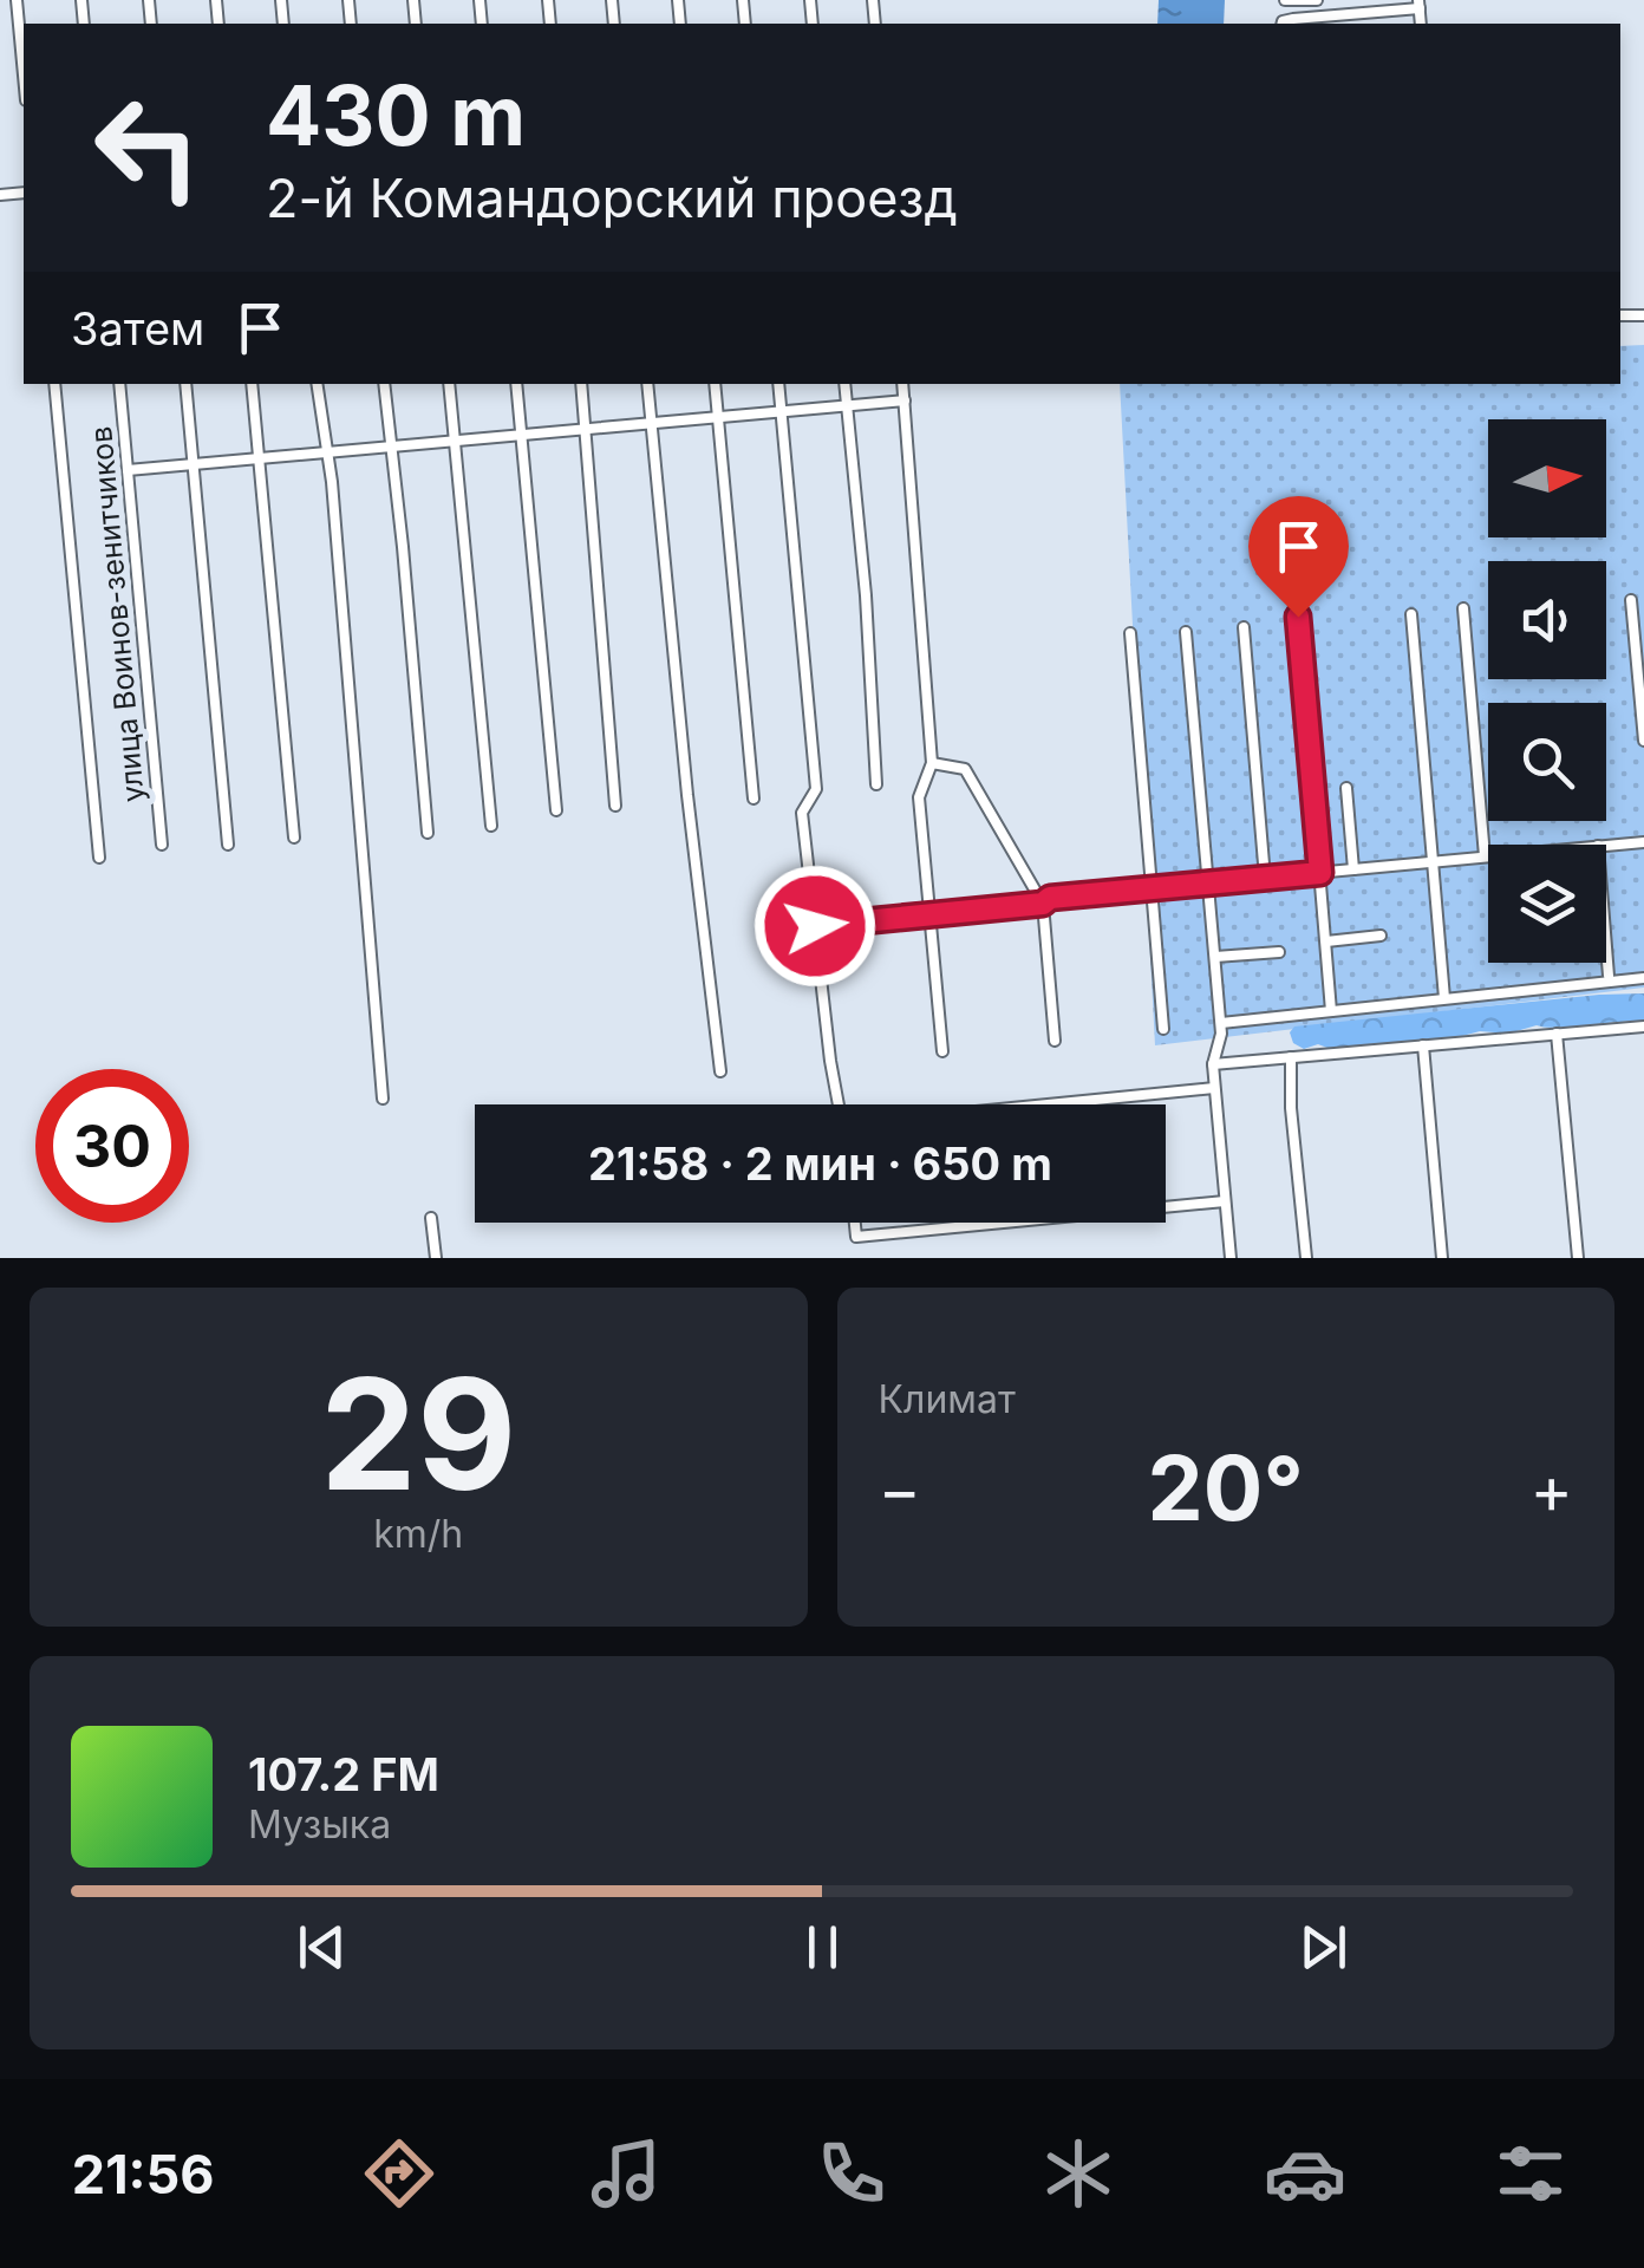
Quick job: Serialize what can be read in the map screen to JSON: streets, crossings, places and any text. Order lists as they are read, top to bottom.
{
  "streets": {
    "street": ["улица Воинов-зенитчиков"]
  },
  "north": "right",
  "page": {
    "turn": ["430 m", "2-й Командорский проезд"],
    "then": "Затем",
    "limit": "30",
    "trip": "21:58 · 2 мин · 650 m",
    "tile": [
      ["29", "km/h"],
      "Климат"
    ],
    "heat": ["−", "20°", "+"],
    "song": ["107.2 FM", "Музыка"],
    "tabs": "21:56"
  }
}
